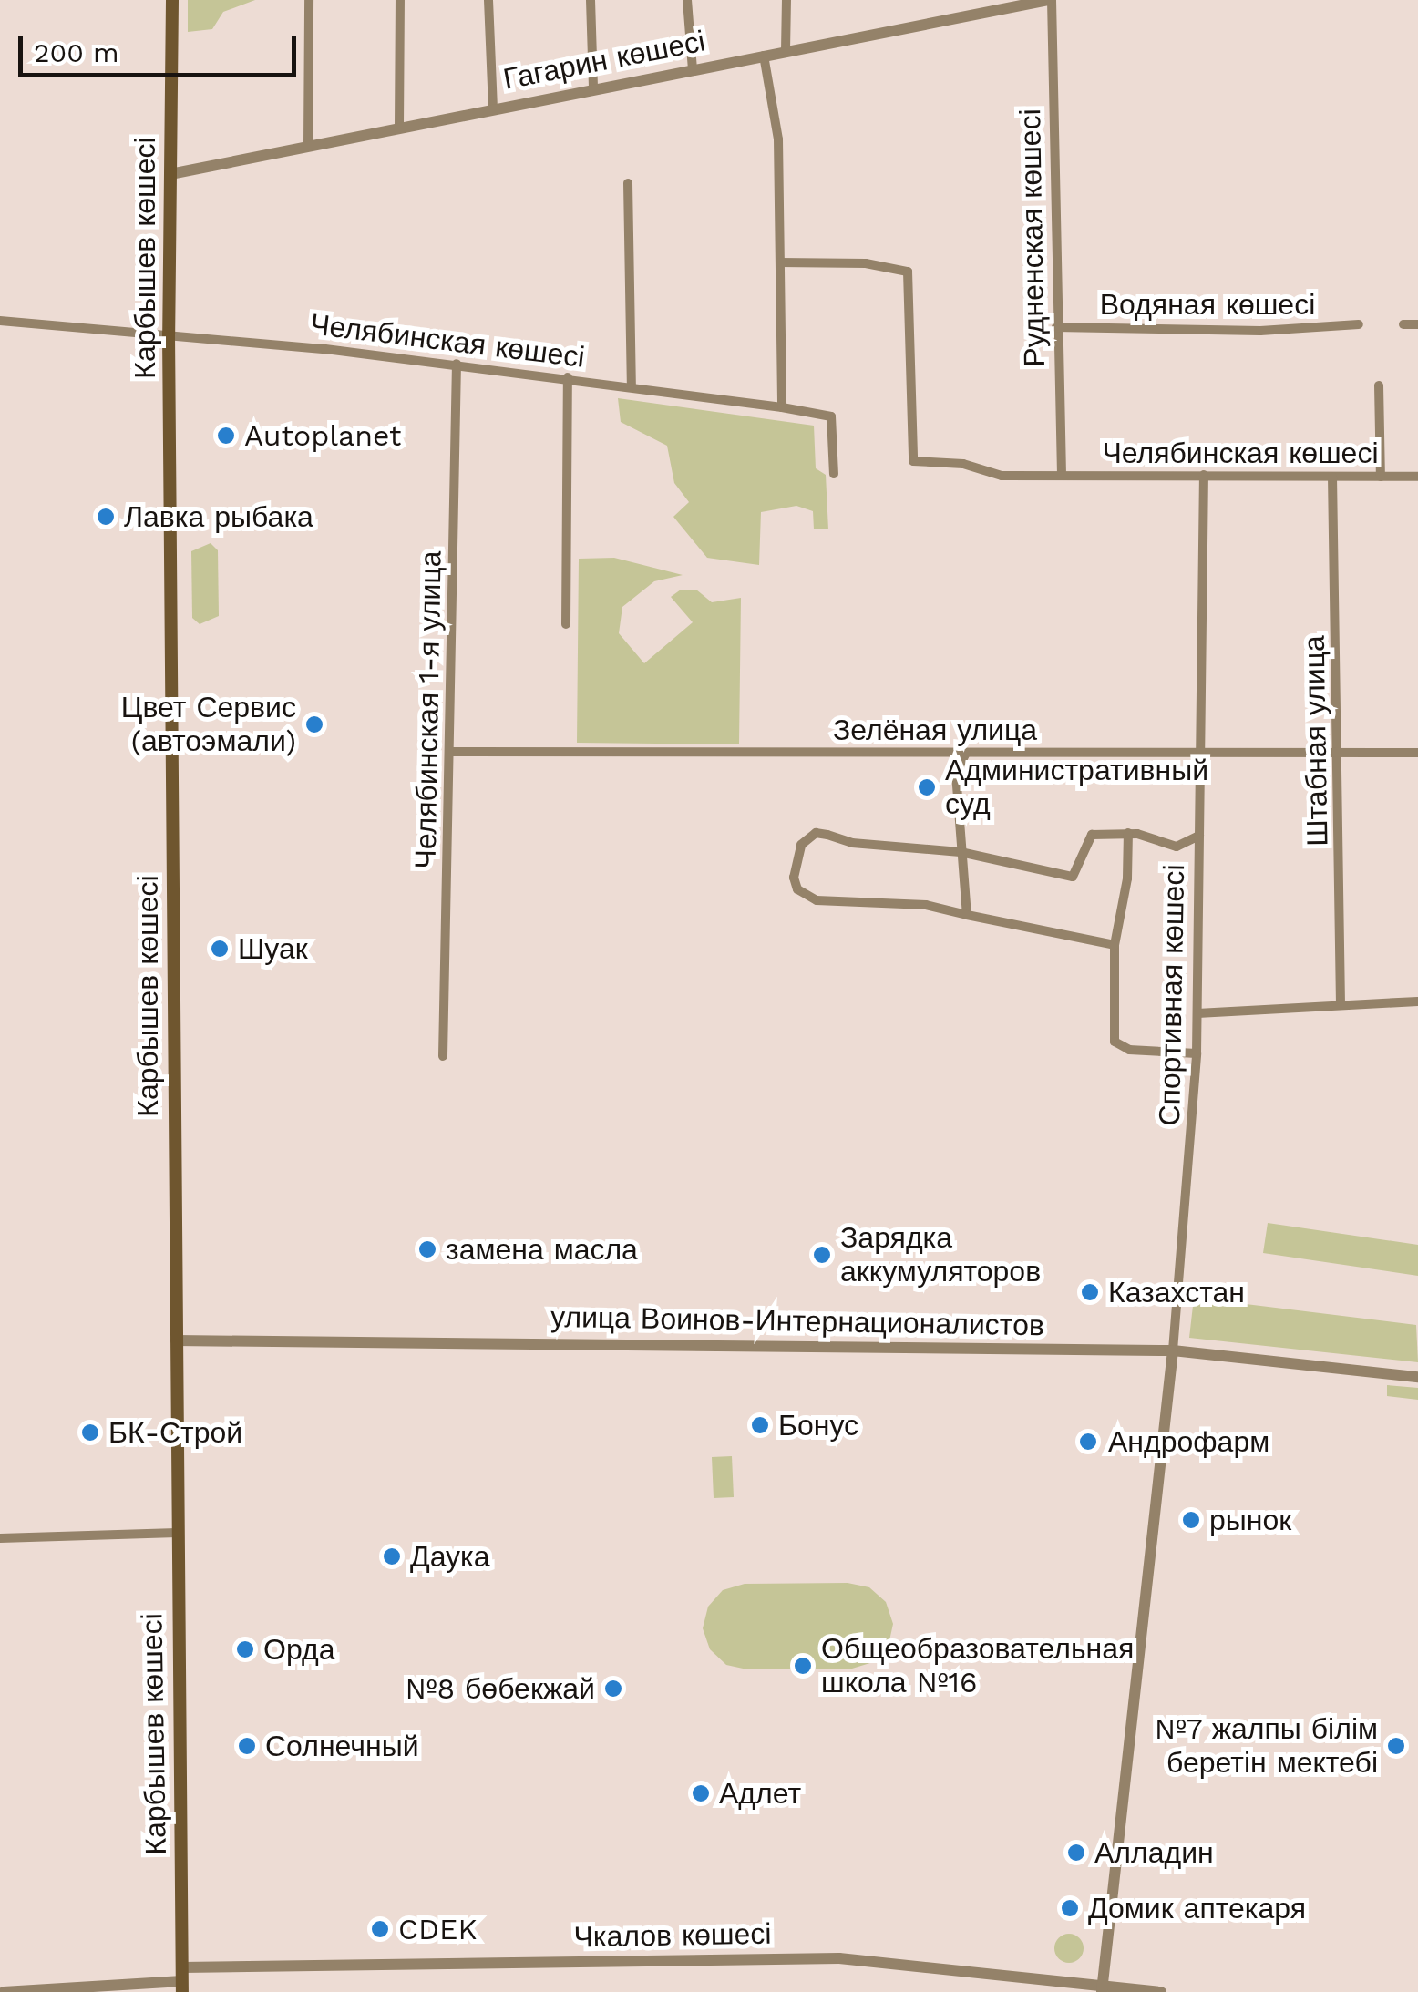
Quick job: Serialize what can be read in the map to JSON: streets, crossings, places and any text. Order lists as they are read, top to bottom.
{
  "streets": {
    "main road": ["Карбышев көшесі"],
    "street": [
      "Гагарин көшесі",
      "Рудненская көшесі",
      "Водяная көшесі",
      "Челябинская көшесі",
      "Челябинская 1-я улица",
      "Зелёная улица",
      "Штабная улица",
      "Спортивная көшесі",
      "улица Воинов-Интернационалистов",
      "Чкалов көшесі"
    ]
  },
  "crossings": [
    ["Гагарин көшесі", "Рудненская көшесі"],
    ["Гагарин көшесі", "Карбышев көшесі"],
    ["Рудненская көшесі", "Водяная көшесі"],
    ["Рудненская көшесі", "Челябинская көшесі"],
    ["Карбышев көшесі", "Челябинская көшесі"],
    ["Карбышев көшесі", "улица Воинов-Интернационалистов"],
    ["Карбышев көшесі", "Чкалов көшесі"],
    ["Челябинская көшесі", "Челябинская 1-я улица"],
    ["Челябинская көшесі", "Штабная улица"],
    ["Челябинская көшесі", "Спортивная көшесі"],
    ["Челябинская 1-я улица", "Зелёная улица"],
    ["Зелёная улица", "Штабная улица"],
    ["Зелёная улица", "Спортивная көшесі"],
    ["Спортивная көшесі", "улица Воинов-Интернационалистов"]
  ],
  "places": [
    "Autoplanet",
    "Лавка рыбака",
    "Цвет Сервис (автоэмали)",
    "Административный суд",
    "Шуак",
    "замена масла",
    "Зарядка аккумуляторов",
    "Казахстан",
    "Бонус",
    "БК-Строй",
    "Андрофарм",
    "рынок",
    "Даука",
    "Орда",
    "Общеобразовательная школа №16",
    "№8 бөбекжай",
    "Солнечный",
    "№7 жалпы білім беретін мектебі",
    "Адлет",
    "Алладин",
    "Домик аптекаря",
    "CDEK"
  ],
  "scale_bar": "200 m"
}
